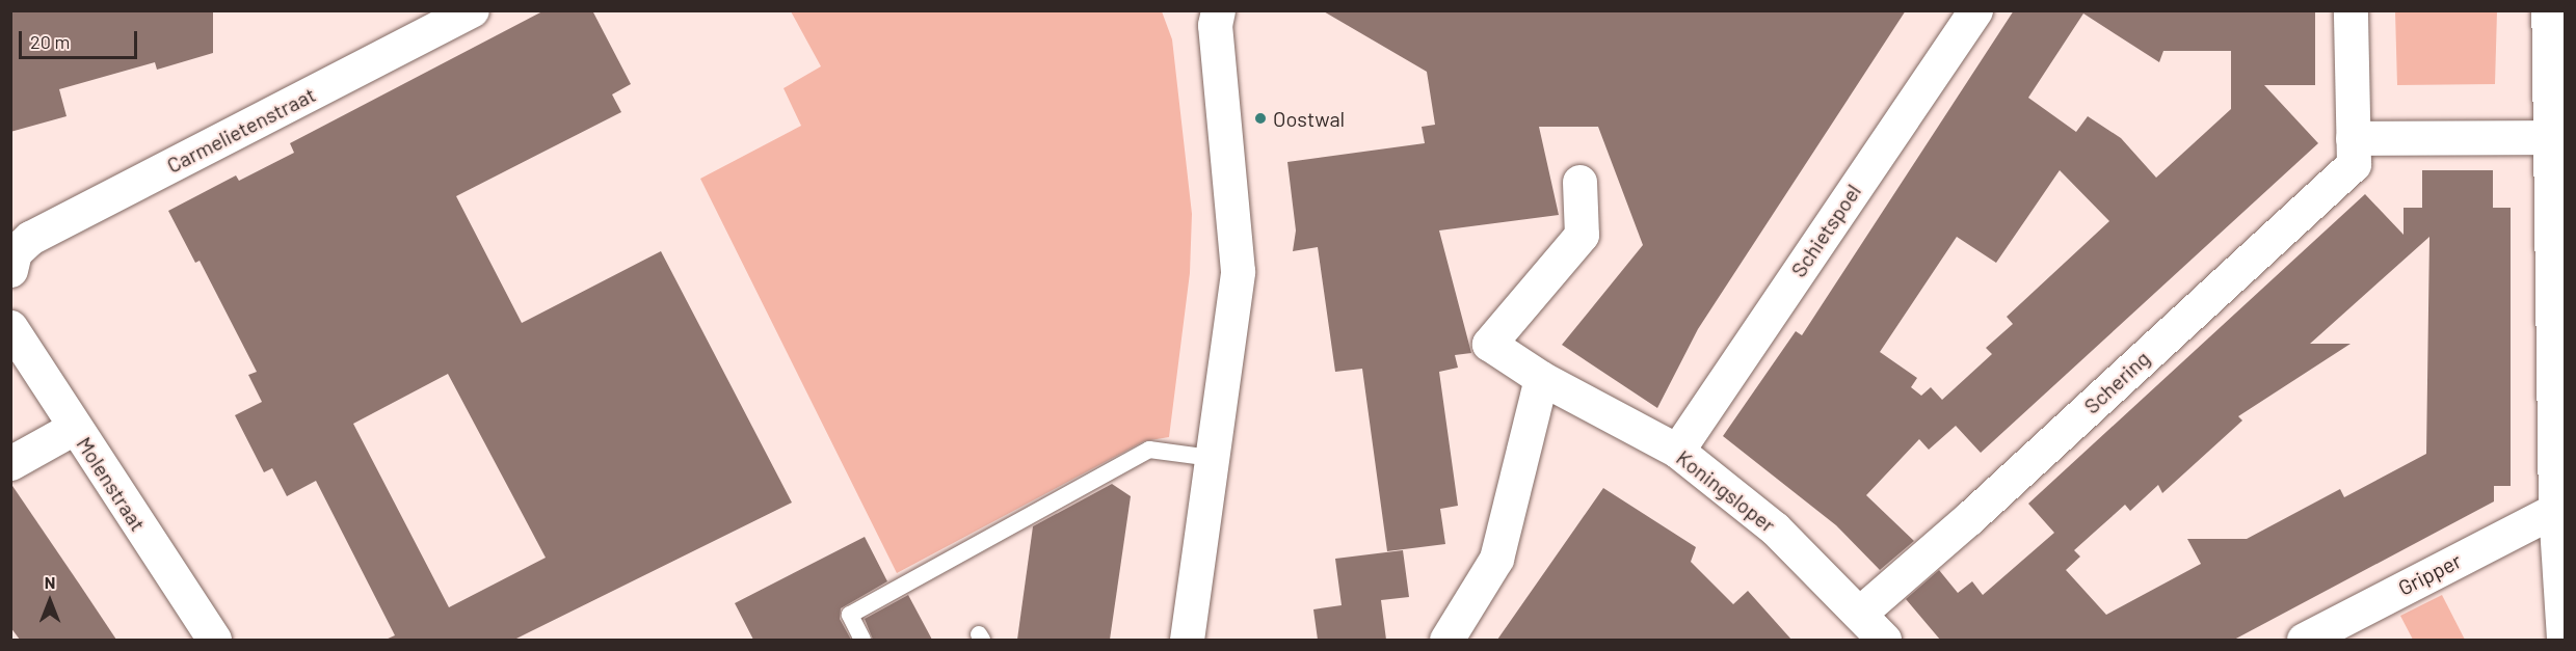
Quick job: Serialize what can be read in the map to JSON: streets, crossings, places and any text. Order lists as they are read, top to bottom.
{
  "streets": {
    "street": [
      "Carmelietenstraat",
      "Schietspoel",
      "Schering",
      "Molenstraat",
      "Koningsloper",
      "Gripper"
    ]
  },
  "crossings": [
    ["Schietspoel", "Koningsloper"],
    ["Schering", "Koningsloper"]
  ],
  "places": ["Oostwal"],
  "scale_bar": "20 m",
  "north": "top"
}
